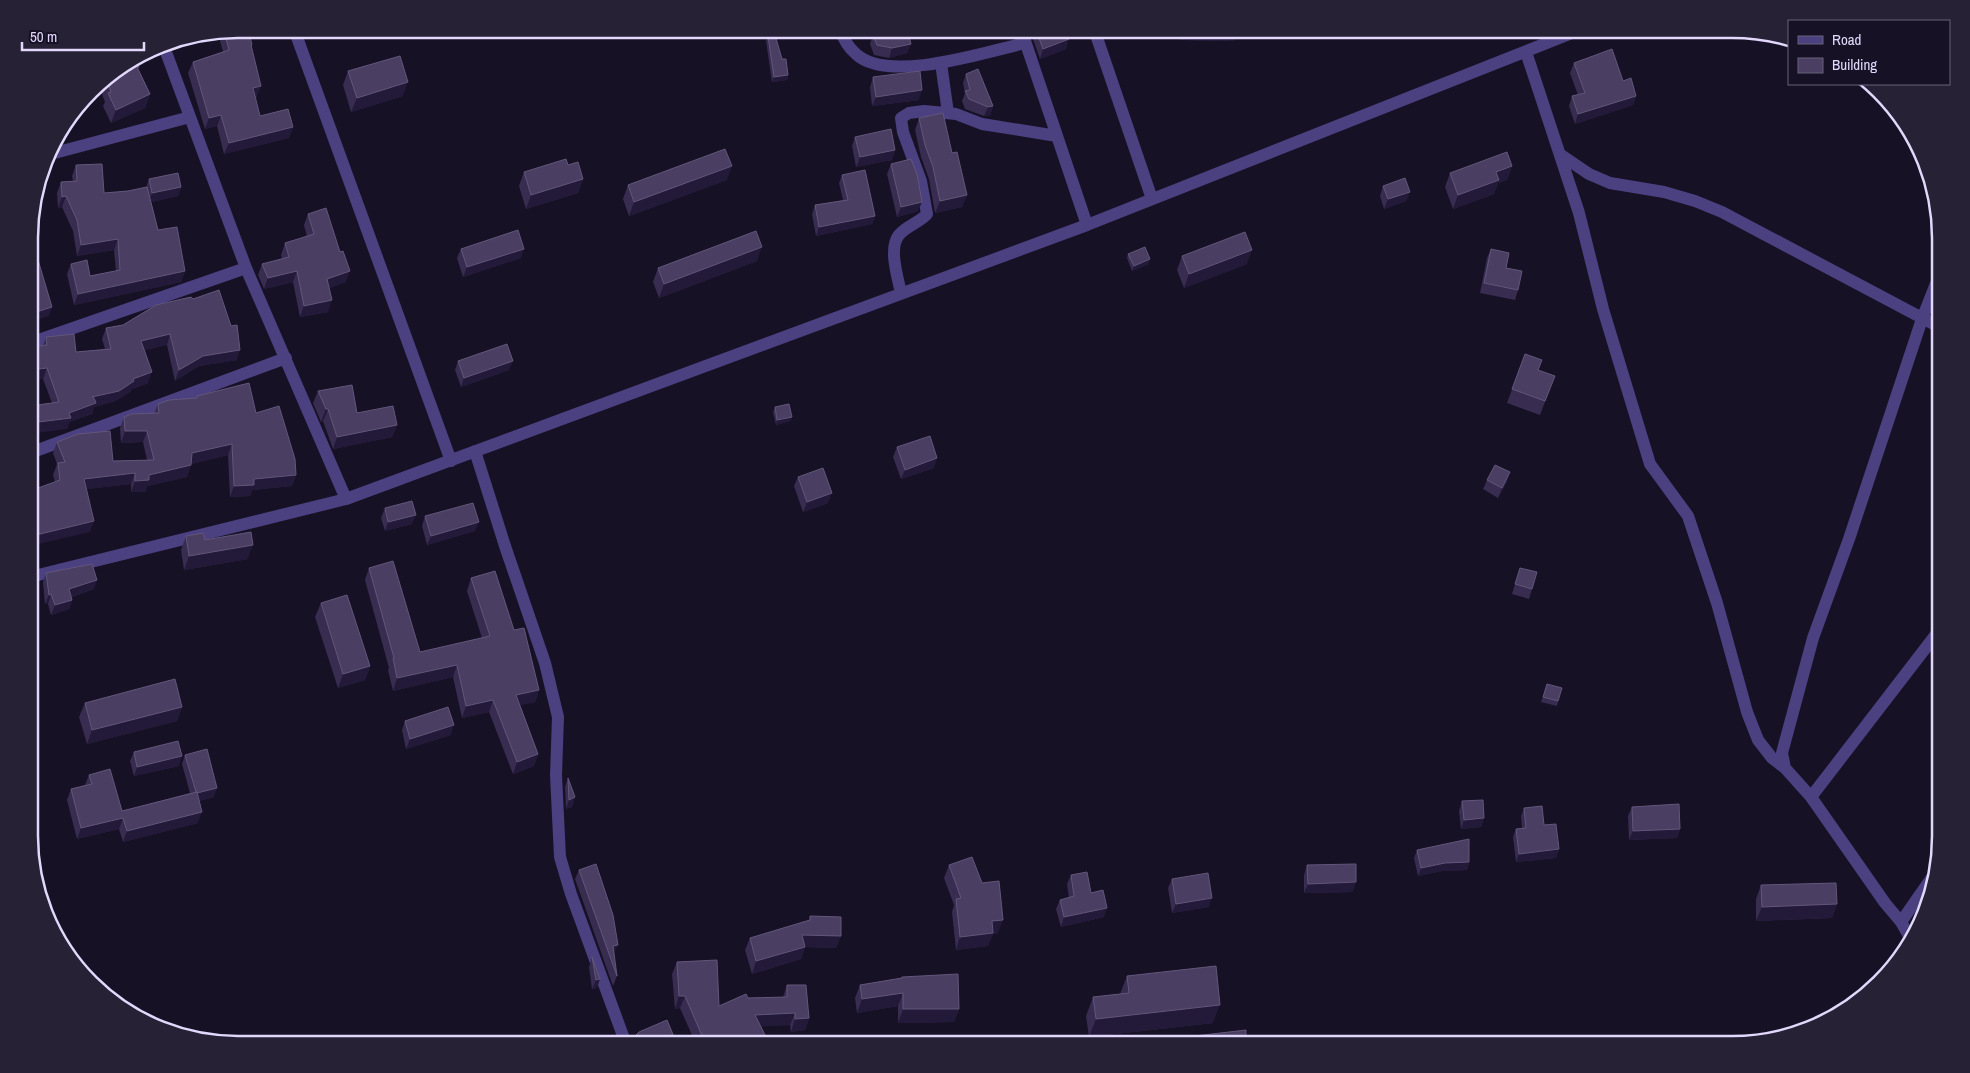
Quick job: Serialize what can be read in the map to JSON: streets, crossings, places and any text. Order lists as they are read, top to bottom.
{
  "legend": ["Road", "Building"],
  "scale_bar": "50 m"
}
